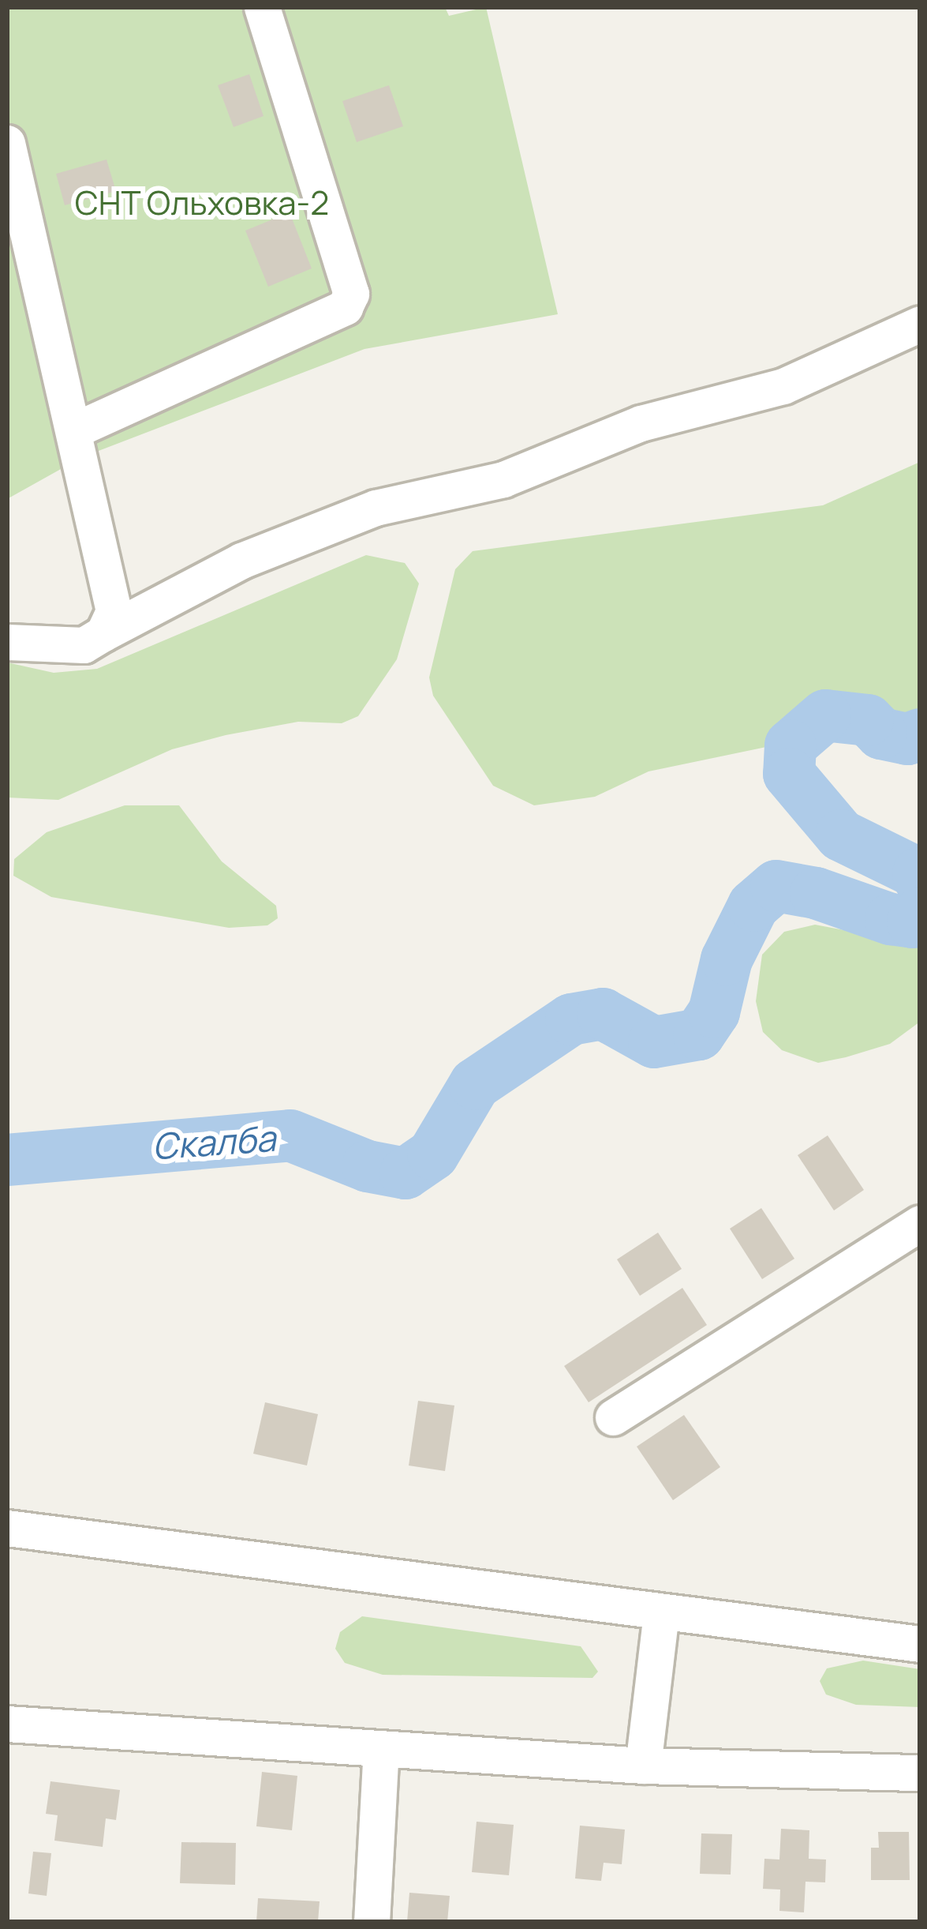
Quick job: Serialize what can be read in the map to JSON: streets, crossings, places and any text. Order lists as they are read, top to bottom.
{
  "water": ["Скалба"],
  "parks": ["СНТ Ольховка-2"]
}
